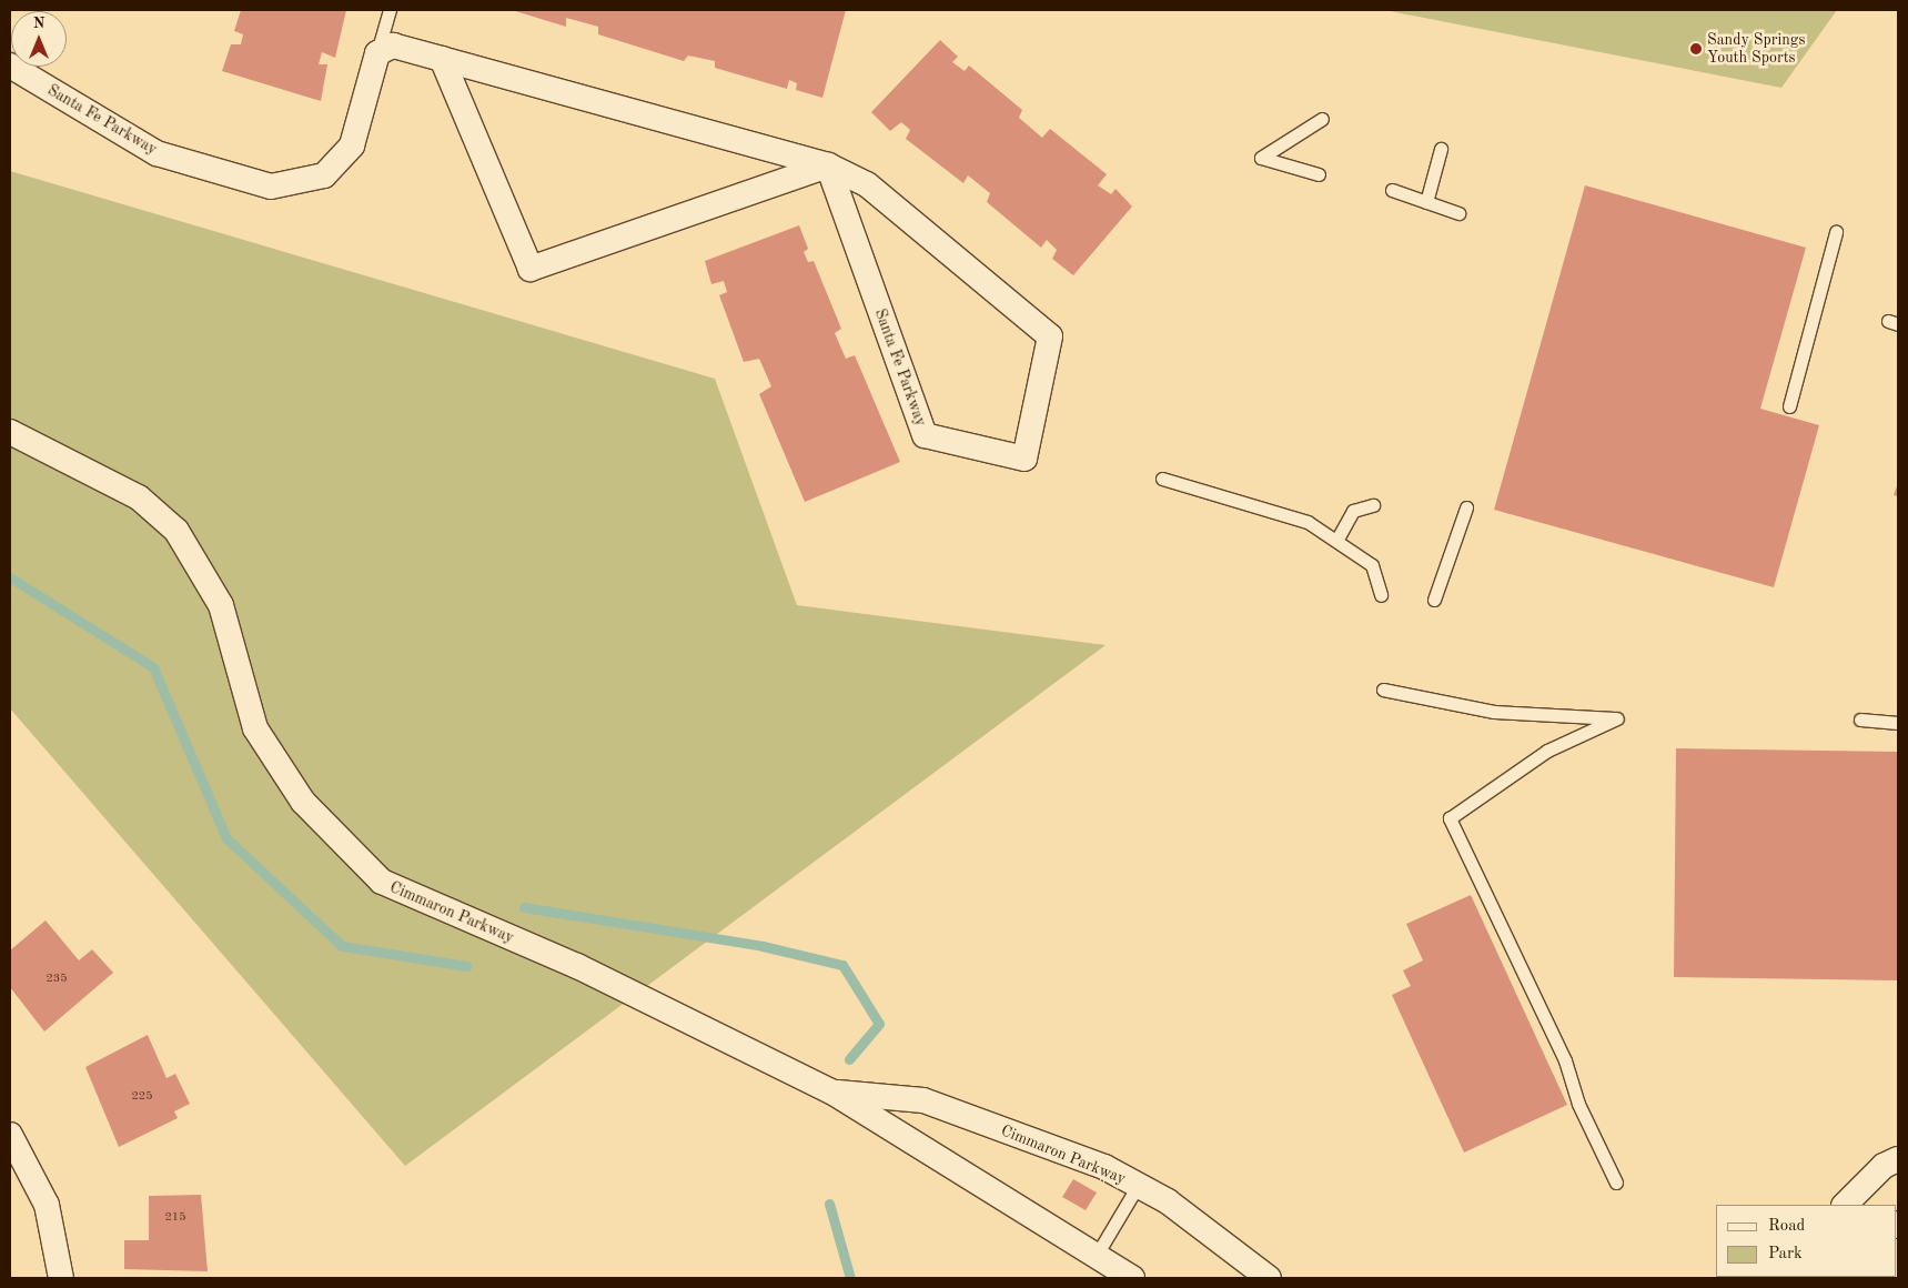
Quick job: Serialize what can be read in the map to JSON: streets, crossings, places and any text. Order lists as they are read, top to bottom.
{
  "streets": {
    "street": ["Santa Fe Parkway", "Cimmaron Parkway"]
  },
  "places": ["Sandy Springs Youth Sports"],
  "house_numbers": ["235", "225", "215"],
  "legend": ["Road", "Park"],
  "north": "top"
}
